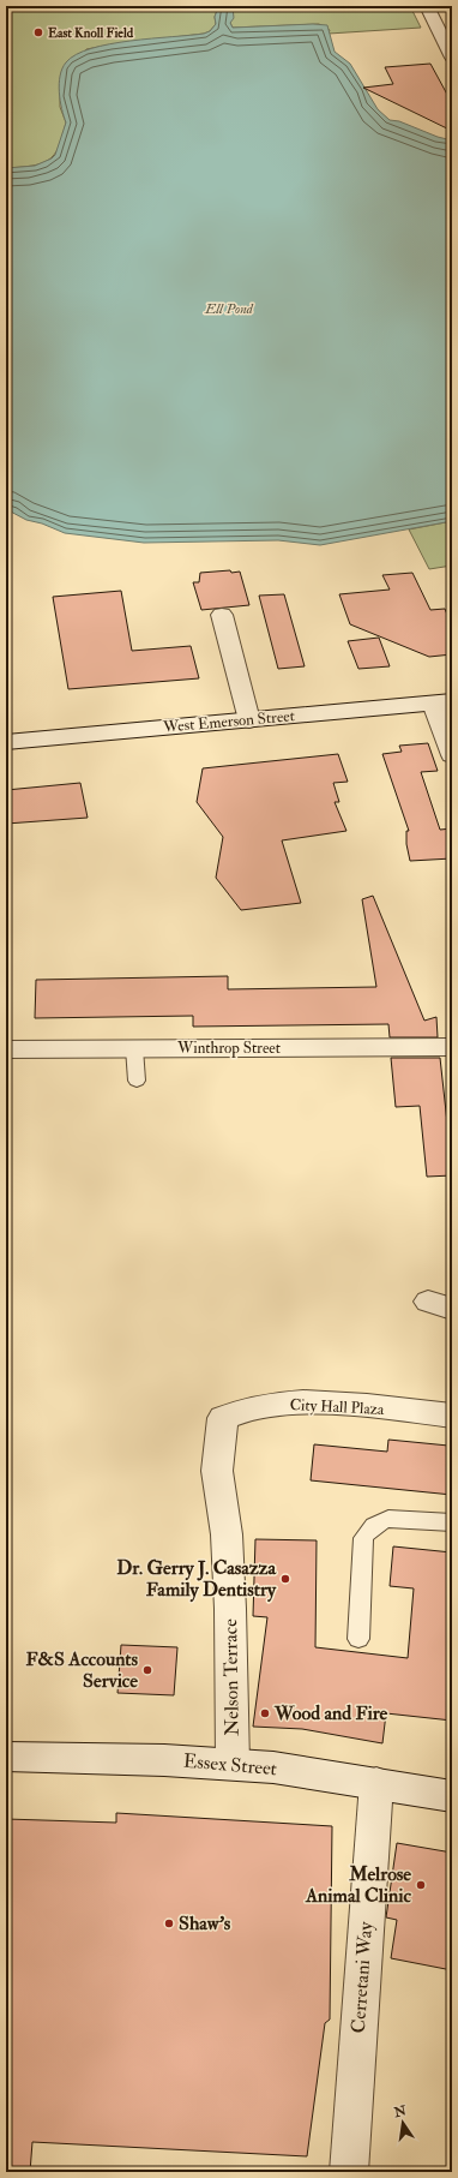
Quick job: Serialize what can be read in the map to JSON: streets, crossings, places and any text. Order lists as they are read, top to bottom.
{
  "streets": {
    "street": [
      "West Emerson Street",
      "Winthrop Street",
      "City Hall Plaza",
      "Nelson Terrace",
      "Essex Street",
      "Cerretani Way"
    ]
  },
  "crossings": [
    ["City Hall Plaza", "Nelson Terrace"],
    ["Nelson Terrace", "Essex Street"],
    ["Essex Street", "Cerretani Way"]
  ],
  "water": ["Ell Pond"],
  "places": [
    "East Knoll Field",
    "Dr. Gerry J. Casazza Family Dentistry",
    "F&S Accounts Service",
    "Wood and Fire",
    "Melrose Animal Clinic",
    "Shaw's"
  ],
  "north": "top"
}
